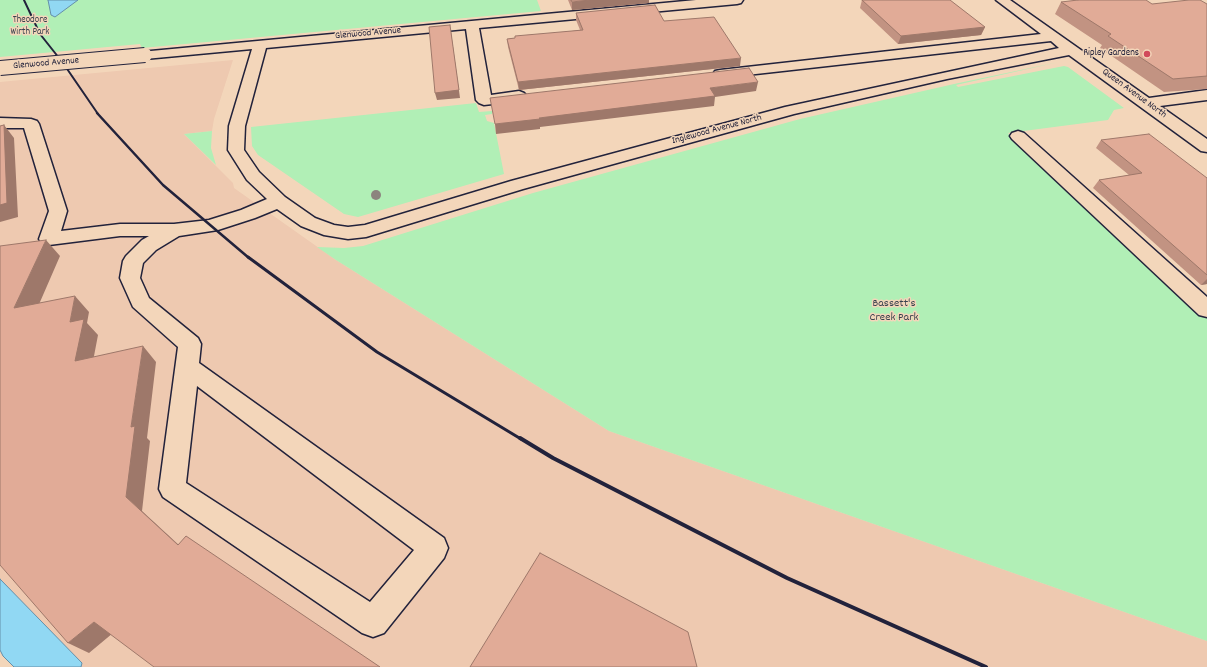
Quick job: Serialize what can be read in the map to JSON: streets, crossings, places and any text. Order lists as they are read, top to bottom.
{
  "streets": {
    "street": ["Glenwood Avenue", "Queen Avenue North", "Inglewood Avenue North"]
  },
  "crossings": [
    ["Glenwood Avenue", "Inglewood Avenue North"],
    ["Queen Avenue North", "Inglewood Avenue North"]
  ],
  "parks": ["Theodore Wirth Park", "Bassett's Creek Park"],
  "places": ["Ripley Gardens"]
}
